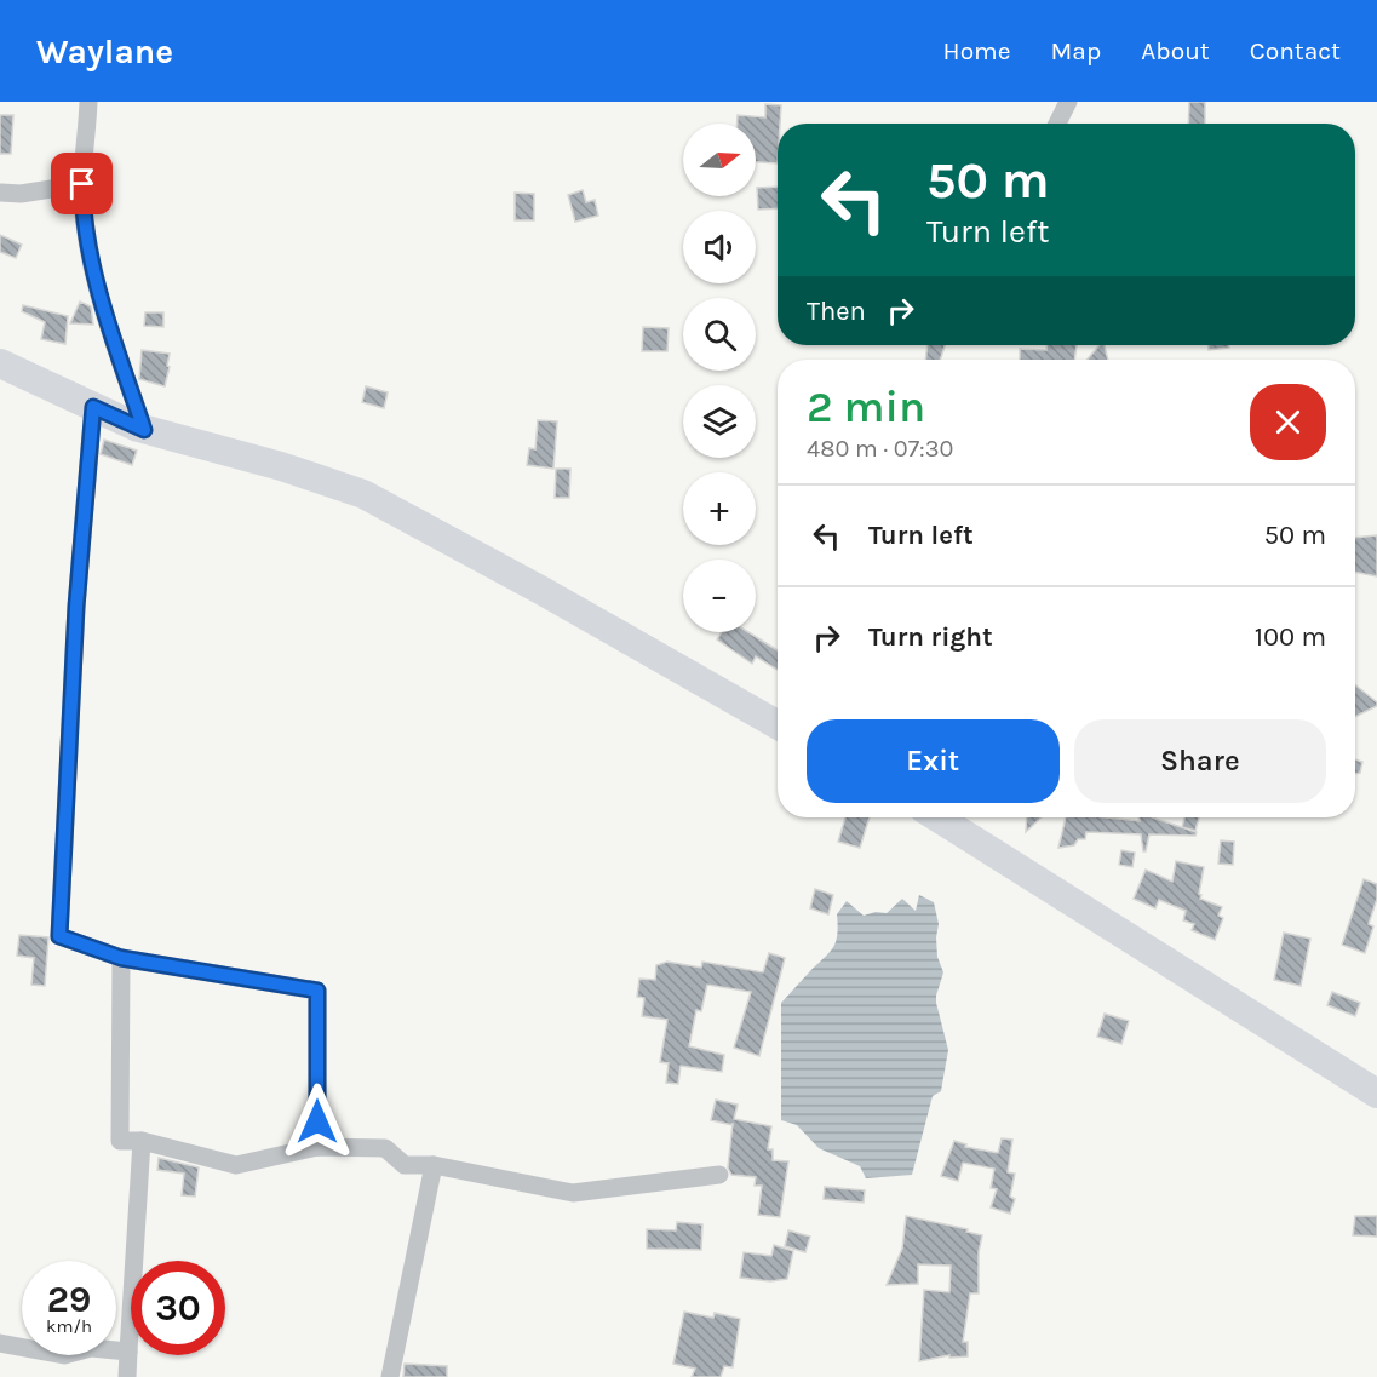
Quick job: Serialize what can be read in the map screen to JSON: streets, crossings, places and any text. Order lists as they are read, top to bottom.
{
  "north": "right",
  "page": {
    "header": "Waylane",
    "nav": [
      "Home",
      "Map",
      "About",
      "Contact"
    ],
    "map_buttons": ["+", "−"],
    "turn": ["50 m", "Turn left"],
    "then": "Then",
    "heading": ["2 min", "480 m · 07:30"],
    "list": [
      {
        "name": "Turn left",
        "value": "50 m"
      },
      {
        "name": "Turn right",
        "value": "100 m"
      }
    ],
    "buttons": ["Exit", "Share"],
    "speed": "29 km/h",
    "limit": "30"
  }
}
